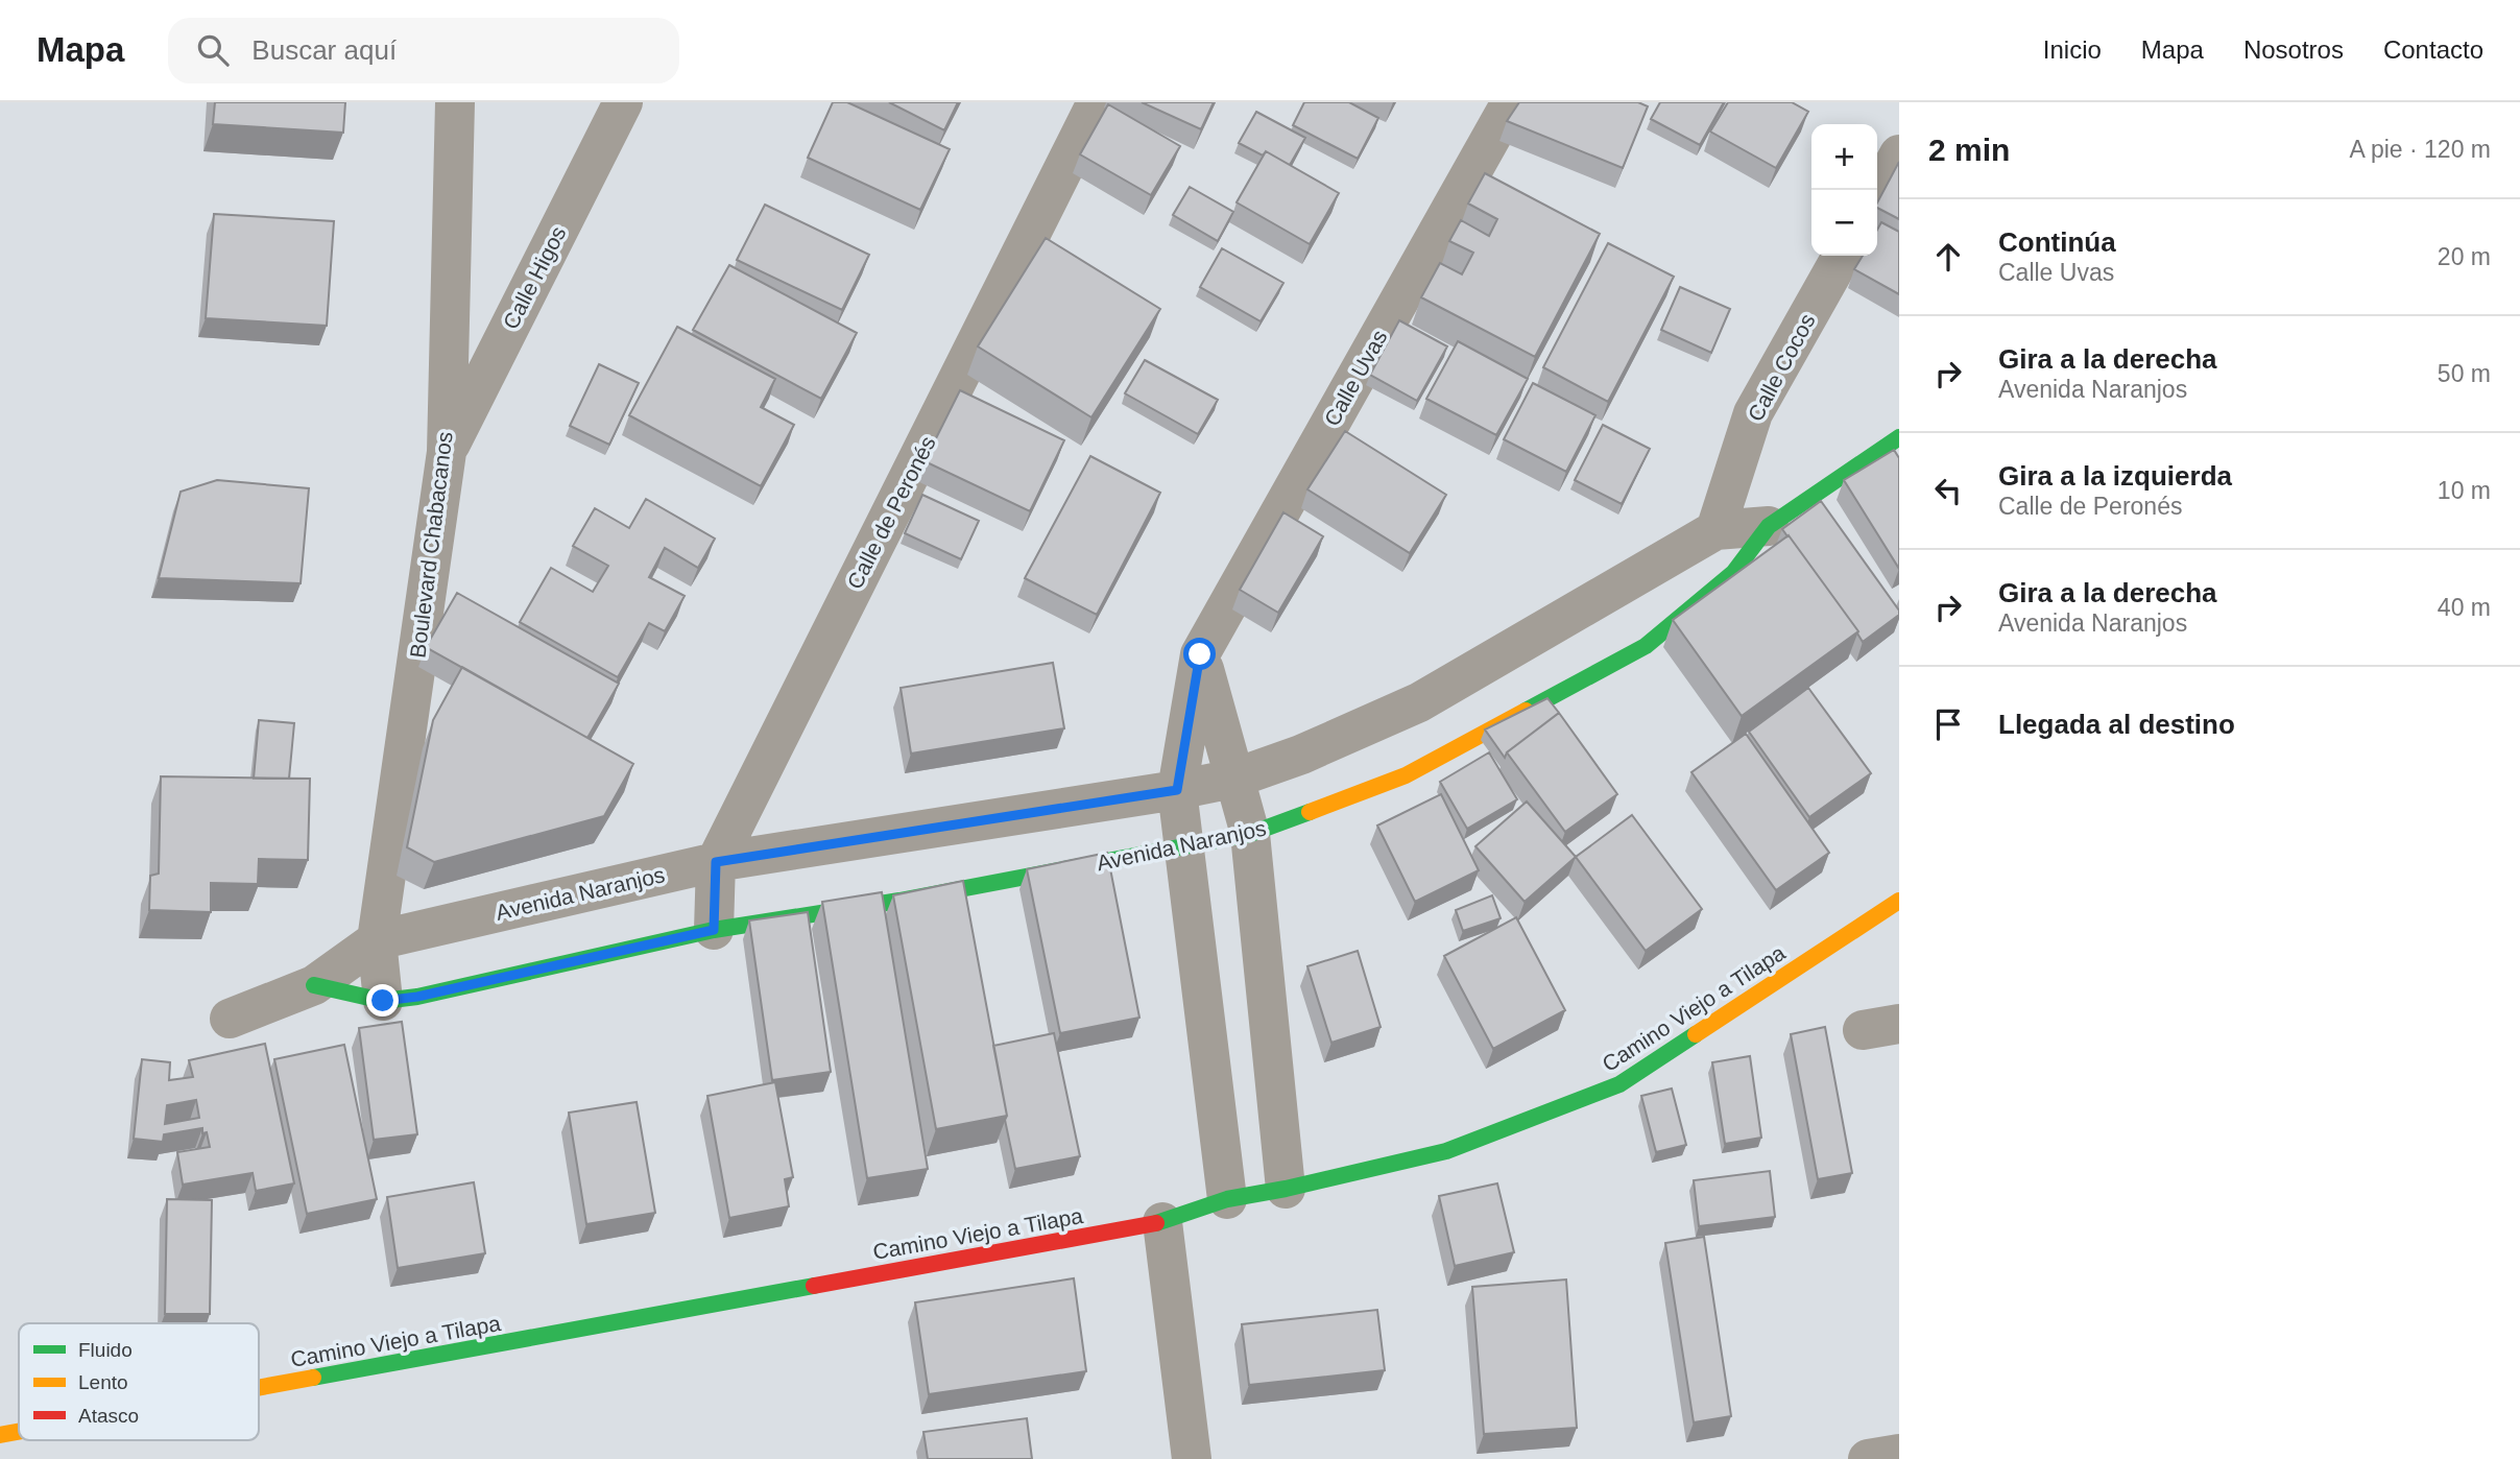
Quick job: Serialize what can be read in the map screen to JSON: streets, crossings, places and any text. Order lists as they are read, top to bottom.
{
  "streets": {
    "street": [
      "Calle Higos",
      "Calle Cocos",
      "Calle Uvas",
      "Calle de Peronés",
      "Boulevard Chabacanos",
      "Avenida Naranjos",
      "Camino Viejo a Tilapa"
    ]
  },
  "crossings": [
    ["Calle Higos", "Boulevard Chabacanos"],
    ["Calle Cocos", "Avenida Naranjos"],
    ["Calle Uvas", "Avenida Naranjos"],
    ["Calle Uvas", "Camino Viejo a Tilapa"],
    ["Calle de Peronés", "Avenida Naranjos"],
    ["Boulevard Chabacanos", "Avenida Naranjos"]
  ],
  "legend": ["Fluido", "Lento", "Atasco"],
  "page": {
    "header": "Mapa",
    "search": "Buscar aquí",
    "nav": [
      "Inicio",
      "Mapa",
      "Nosotros",
      "Contacto"
    ],
    "heading": ["2 min", "A pie · 120 m"],
    "map_buttons": ["+", "−"],
    "list": [
      ["Continúa", "Calle Uvas", "20 m"],
      ["Gira a la derecha", "Avenida Naranjos", "50 m"],
      ["Gira a la izquierda", "Calle de Peronés", "10 m"],
      ["Gira a la derecha", "Avenida Naranjos", "40 m"],
      "Llegada al destino"
    ]
  }
}
